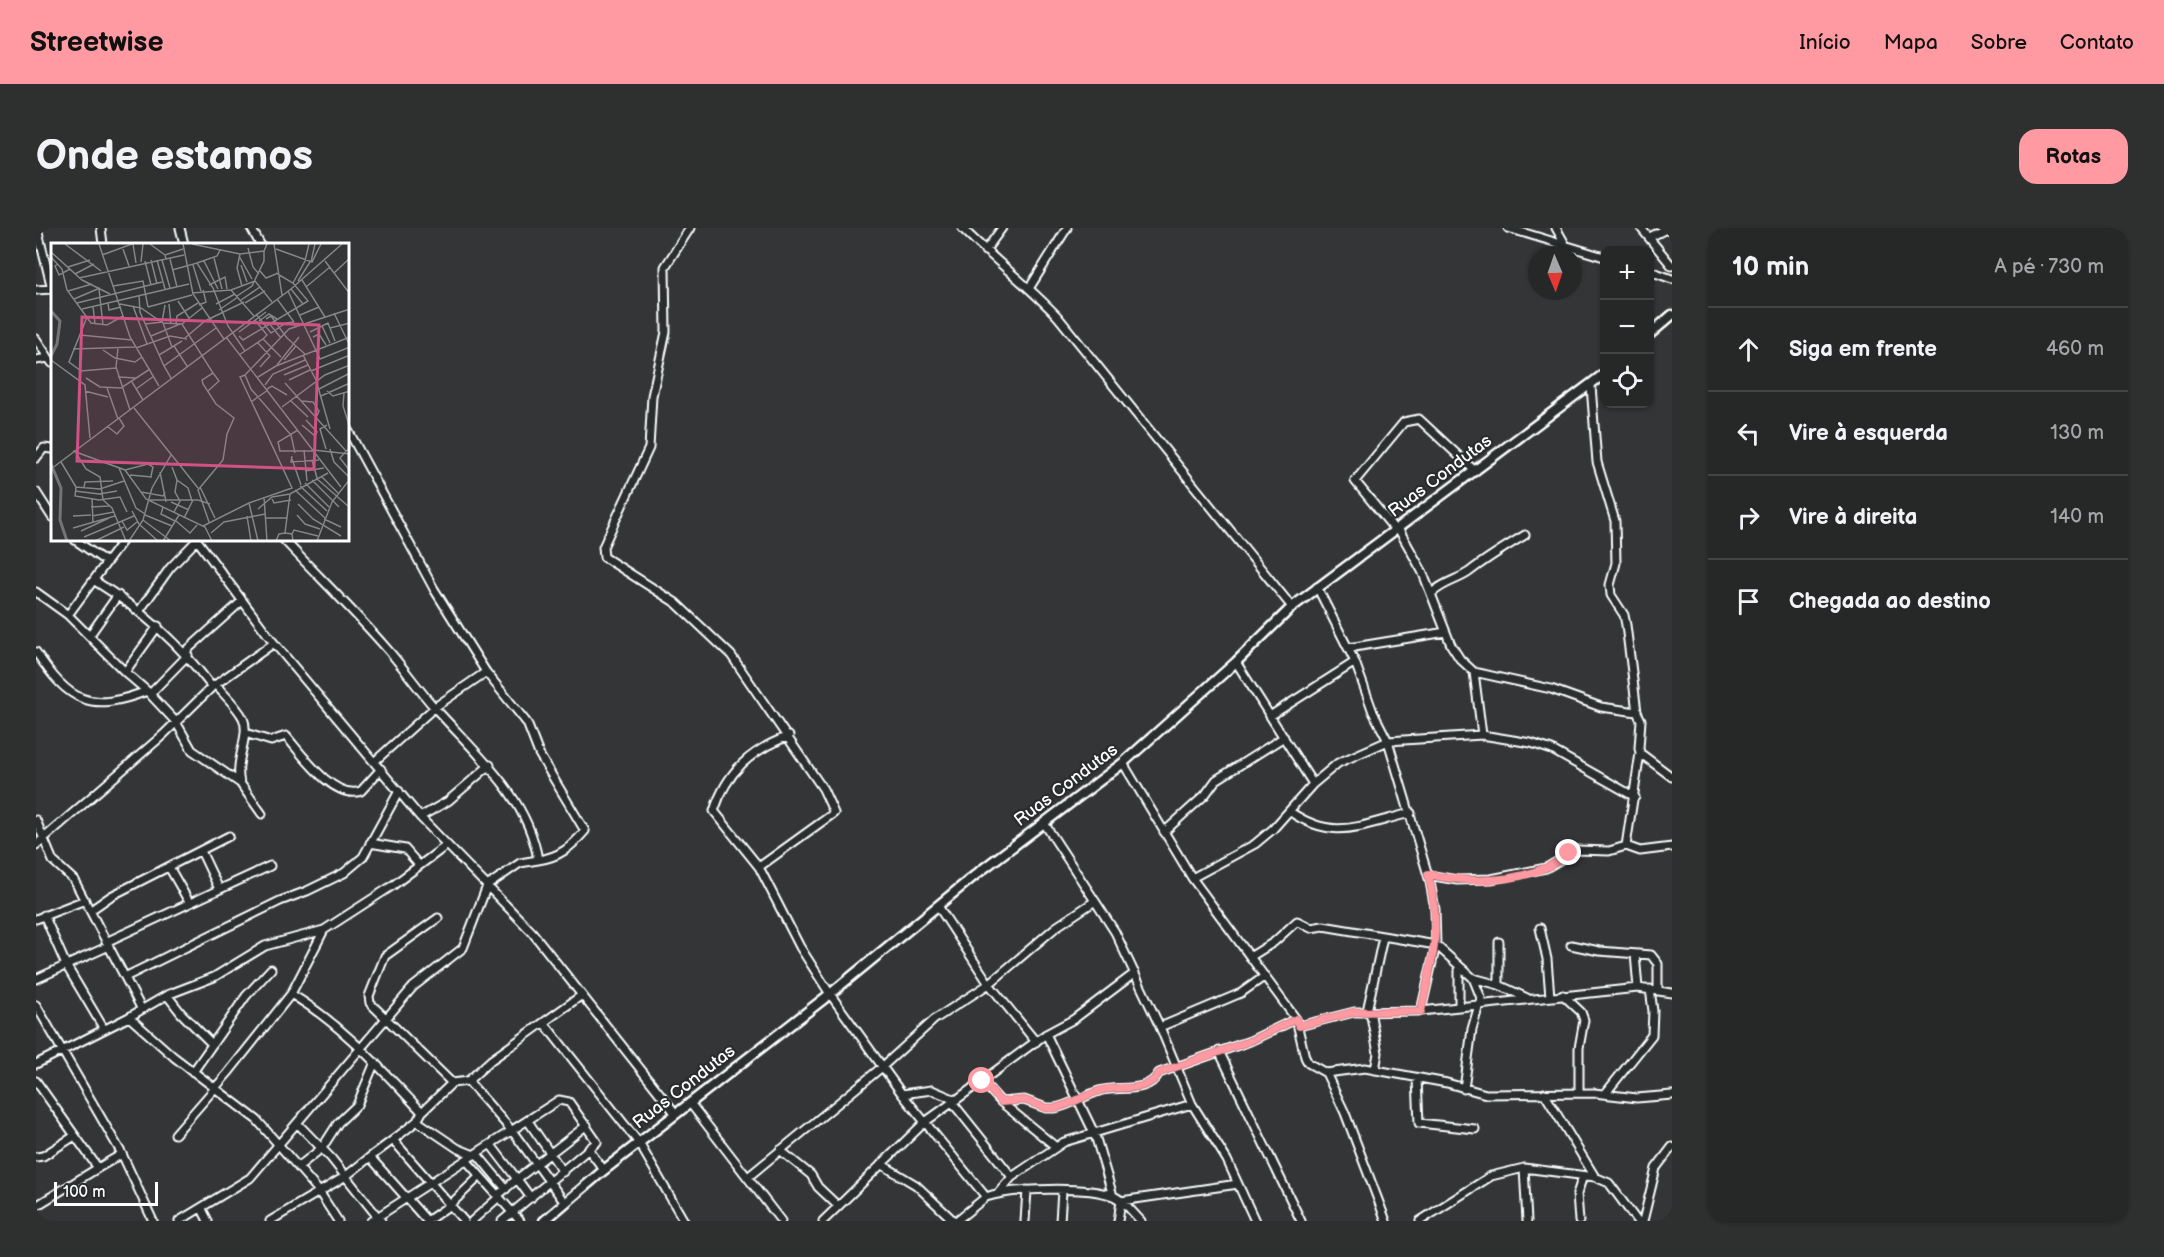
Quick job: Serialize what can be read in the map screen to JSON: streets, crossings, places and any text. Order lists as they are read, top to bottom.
{
  "streets": {
    "street": ["Ruas Condutas"]
  },
  "scale_bar": "100 m",
  "north": "bottom",
  "page": {
    "header": "Streetwise",
    "nav": [
      "Início",
      "Mapa",
      "Sobre",
      "Contato"
    ],
    "buttons": "Rotas",
    "title": "Onde estamos",
    "heading": ["10 min", "A pé · 730 m"],
    "map_buttons": ["+", "−"],
    "list": [
      ["Siga em frente", "460 m"],
      ["Vire à esquerda", "130 m"],
      ["Vire à direita", "140 m"],
      "Chegada ao destino"
    ],
    "scale": "100 m"
  }
}
